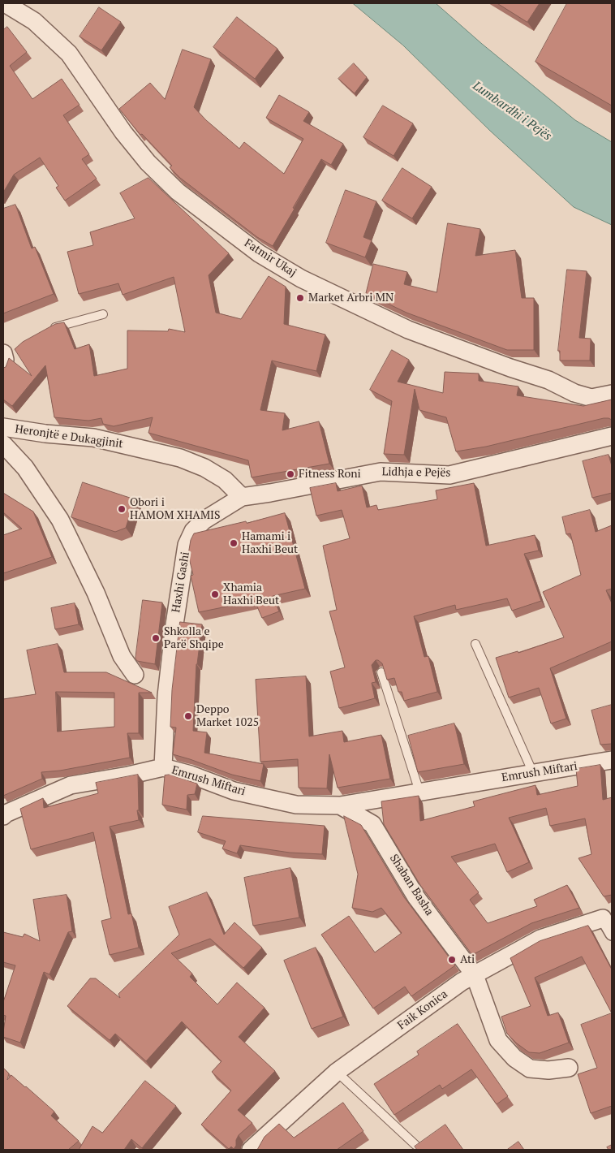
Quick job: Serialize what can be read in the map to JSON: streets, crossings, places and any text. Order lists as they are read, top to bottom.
{
  "streets": {
    "street": [
      "Fatmir Ukaj",
      "Heronjtë e Dukagjinit",
      "Lidhja e Pejës",
      "Haxhi Gashi",
      "Emrush Miftari",
      "Shaban Basha",
      "Faik Konica"
    ]
  },
  "crossings": [
    ["Heronjtë e Dukagjinit", "Lidhja e Pejës"],
    ["Heronjtë e Dukagjinit", "Haxhi Gashi"],
    ["Lidhja e Pejës", "Haxhi Gashi"],
    ["Haxhi Gashi", "Emrush Miftari"],
    ["Emrush Miftari", "Shaban Basha"],
    ["Shaban Basha", "Faik Konica"]
  ],
  "water": ["Lumbardhi i Pejës"],
  "places": [
    "Market Arbri MN",
    "Fitness Roni",
    "Obori i HAMOM XHAMIS",
    "Hamami i Haxhi Beut",
    "Xhamia Haxhi Beut",
    "Shkolla e Parë Shqipe",
    "Deppo Market 1025",
    "Ati"
  ]
}
